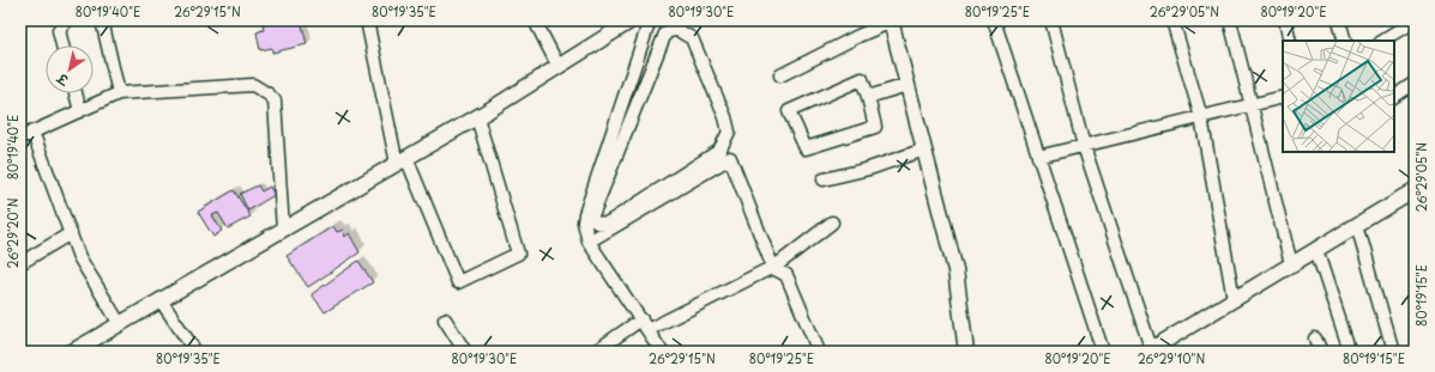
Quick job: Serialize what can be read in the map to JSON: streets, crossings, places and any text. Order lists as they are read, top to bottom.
{
  "north": "bottom left",
  "coordinates": [
    "80°19'40\"E",
    "26°29'15\"N",
    "80°19'35\"E",
    "80°19'30\"E",
    "80°19'25\"E",
    "26°29'05\"N",
    "80°19'20\"E",
    "26°29'20\"N",
    "80°19'15\"E",
    "26°29'10\"N"
  ]
}
